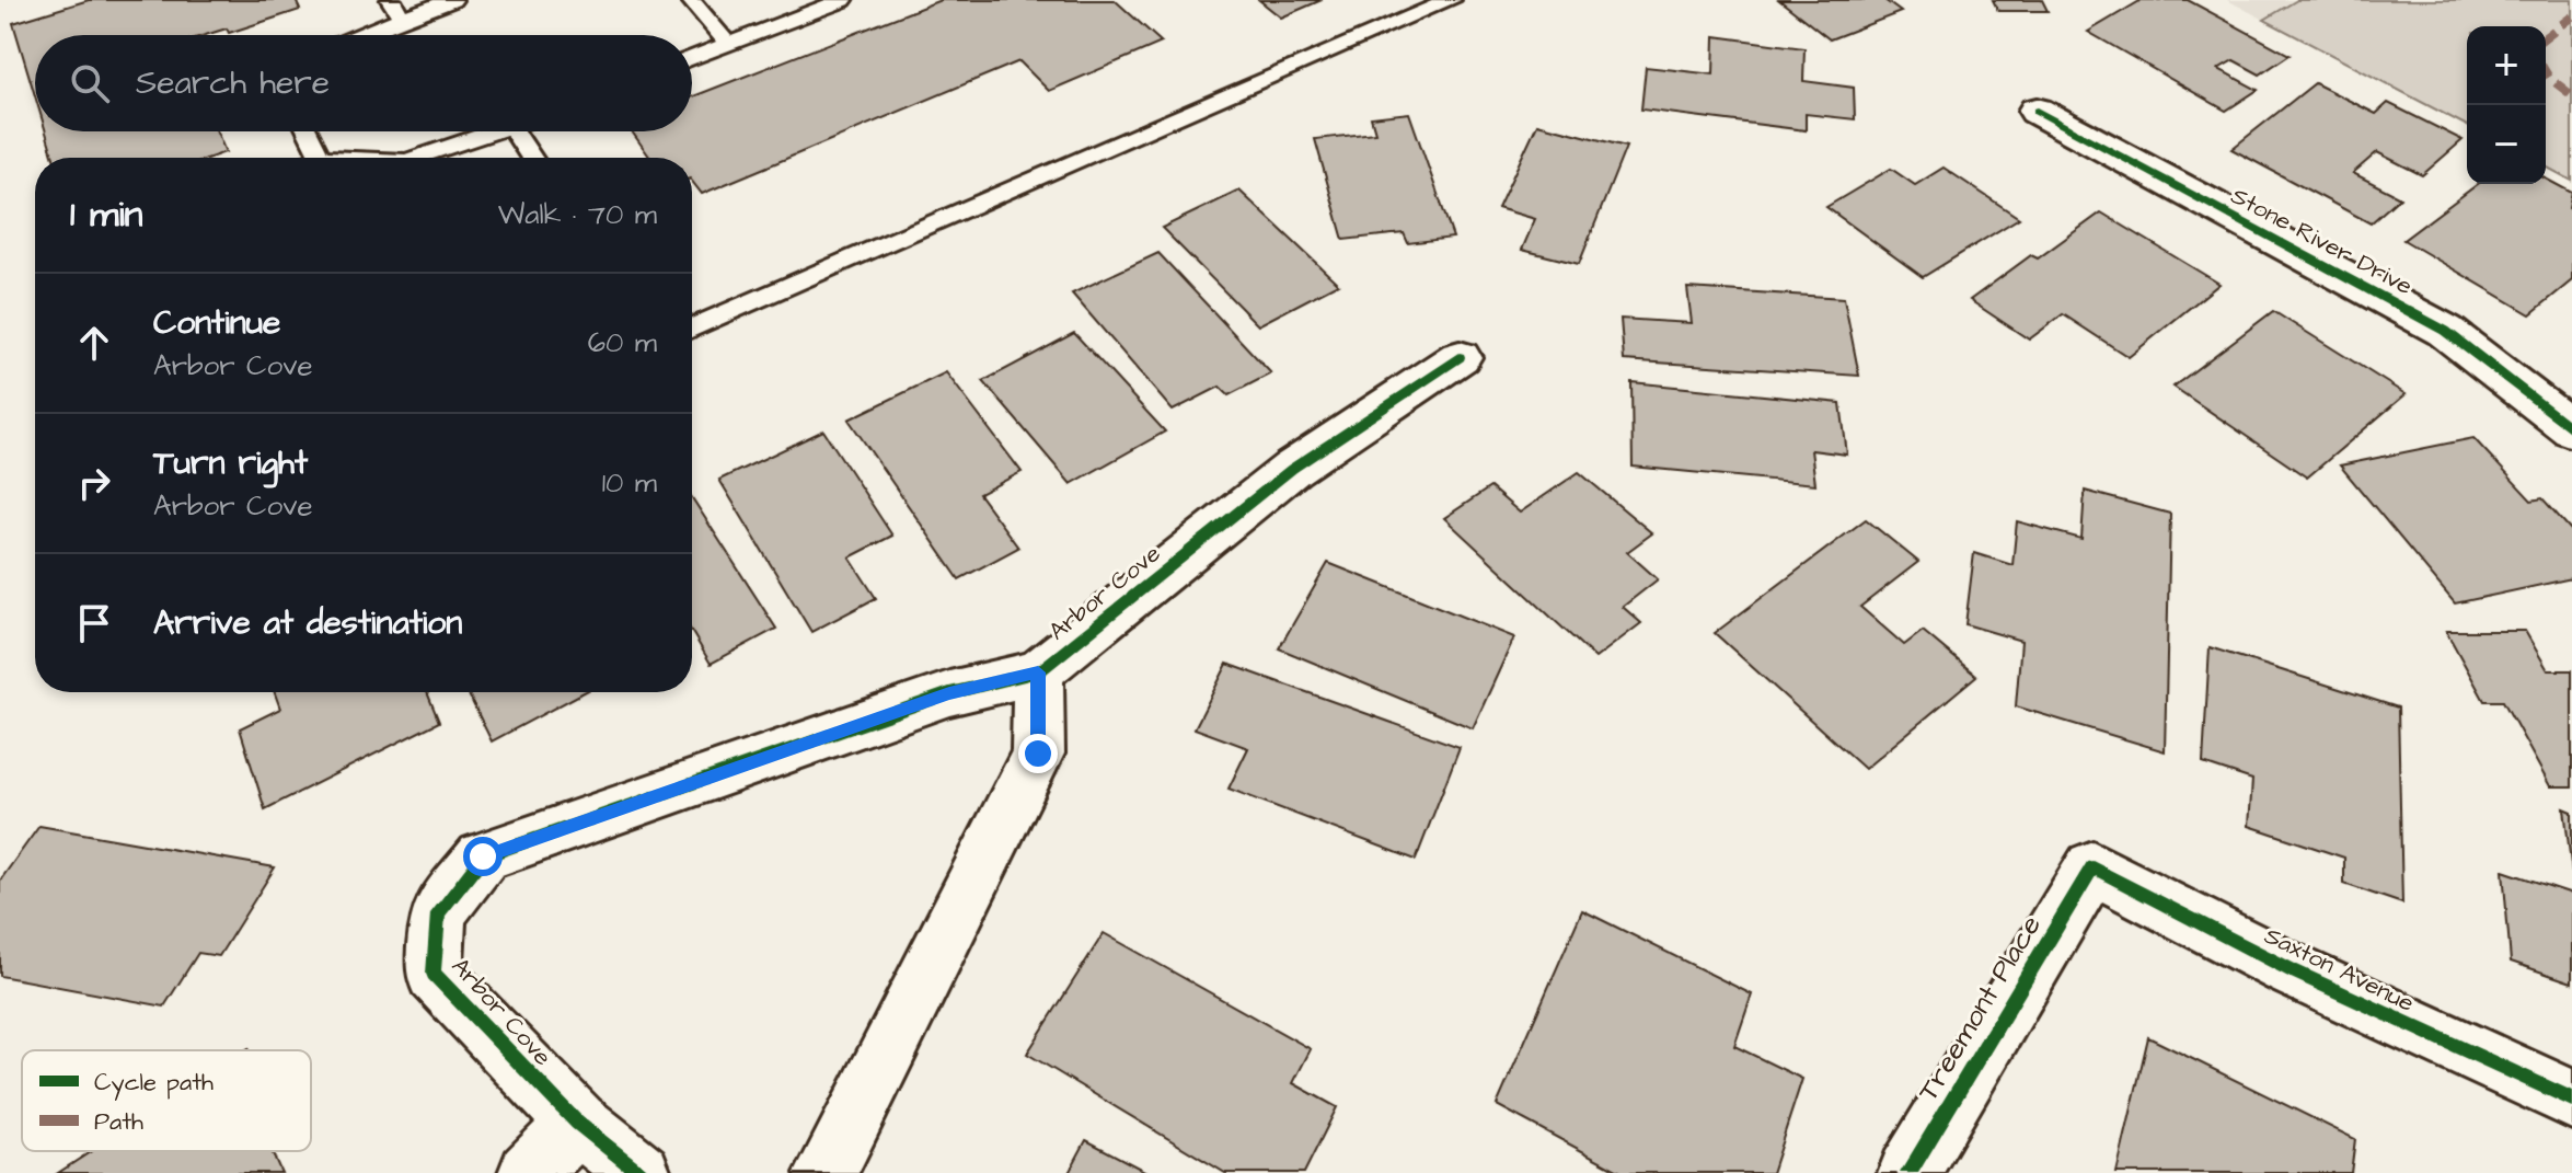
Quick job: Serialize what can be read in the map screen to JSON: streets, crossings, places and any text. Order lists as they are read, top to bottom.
{
  "streets": {
    "street": [
      "Stone River Drive",
      "Arbor Cove",
      "Saxton Avenue",
      "Treemont Place"
    ]
  },
  "crossings": [
    ["Saxton Avenue", "Treemont Place"]
  ],
  "legend": ["Cycle path", "Path"],
  "page": {
    "map_buttons": ["+", "−"],
    "search": "Search here",
    "heading": ["1 min", "Walk · 70 m"],
    "list": [
      ["Continue", "Arbor Cove", "60 m"],
      ["Turn right", "Arbor Cove", "10 m"],
      "Arrive at destination"
    ]
  }
}
